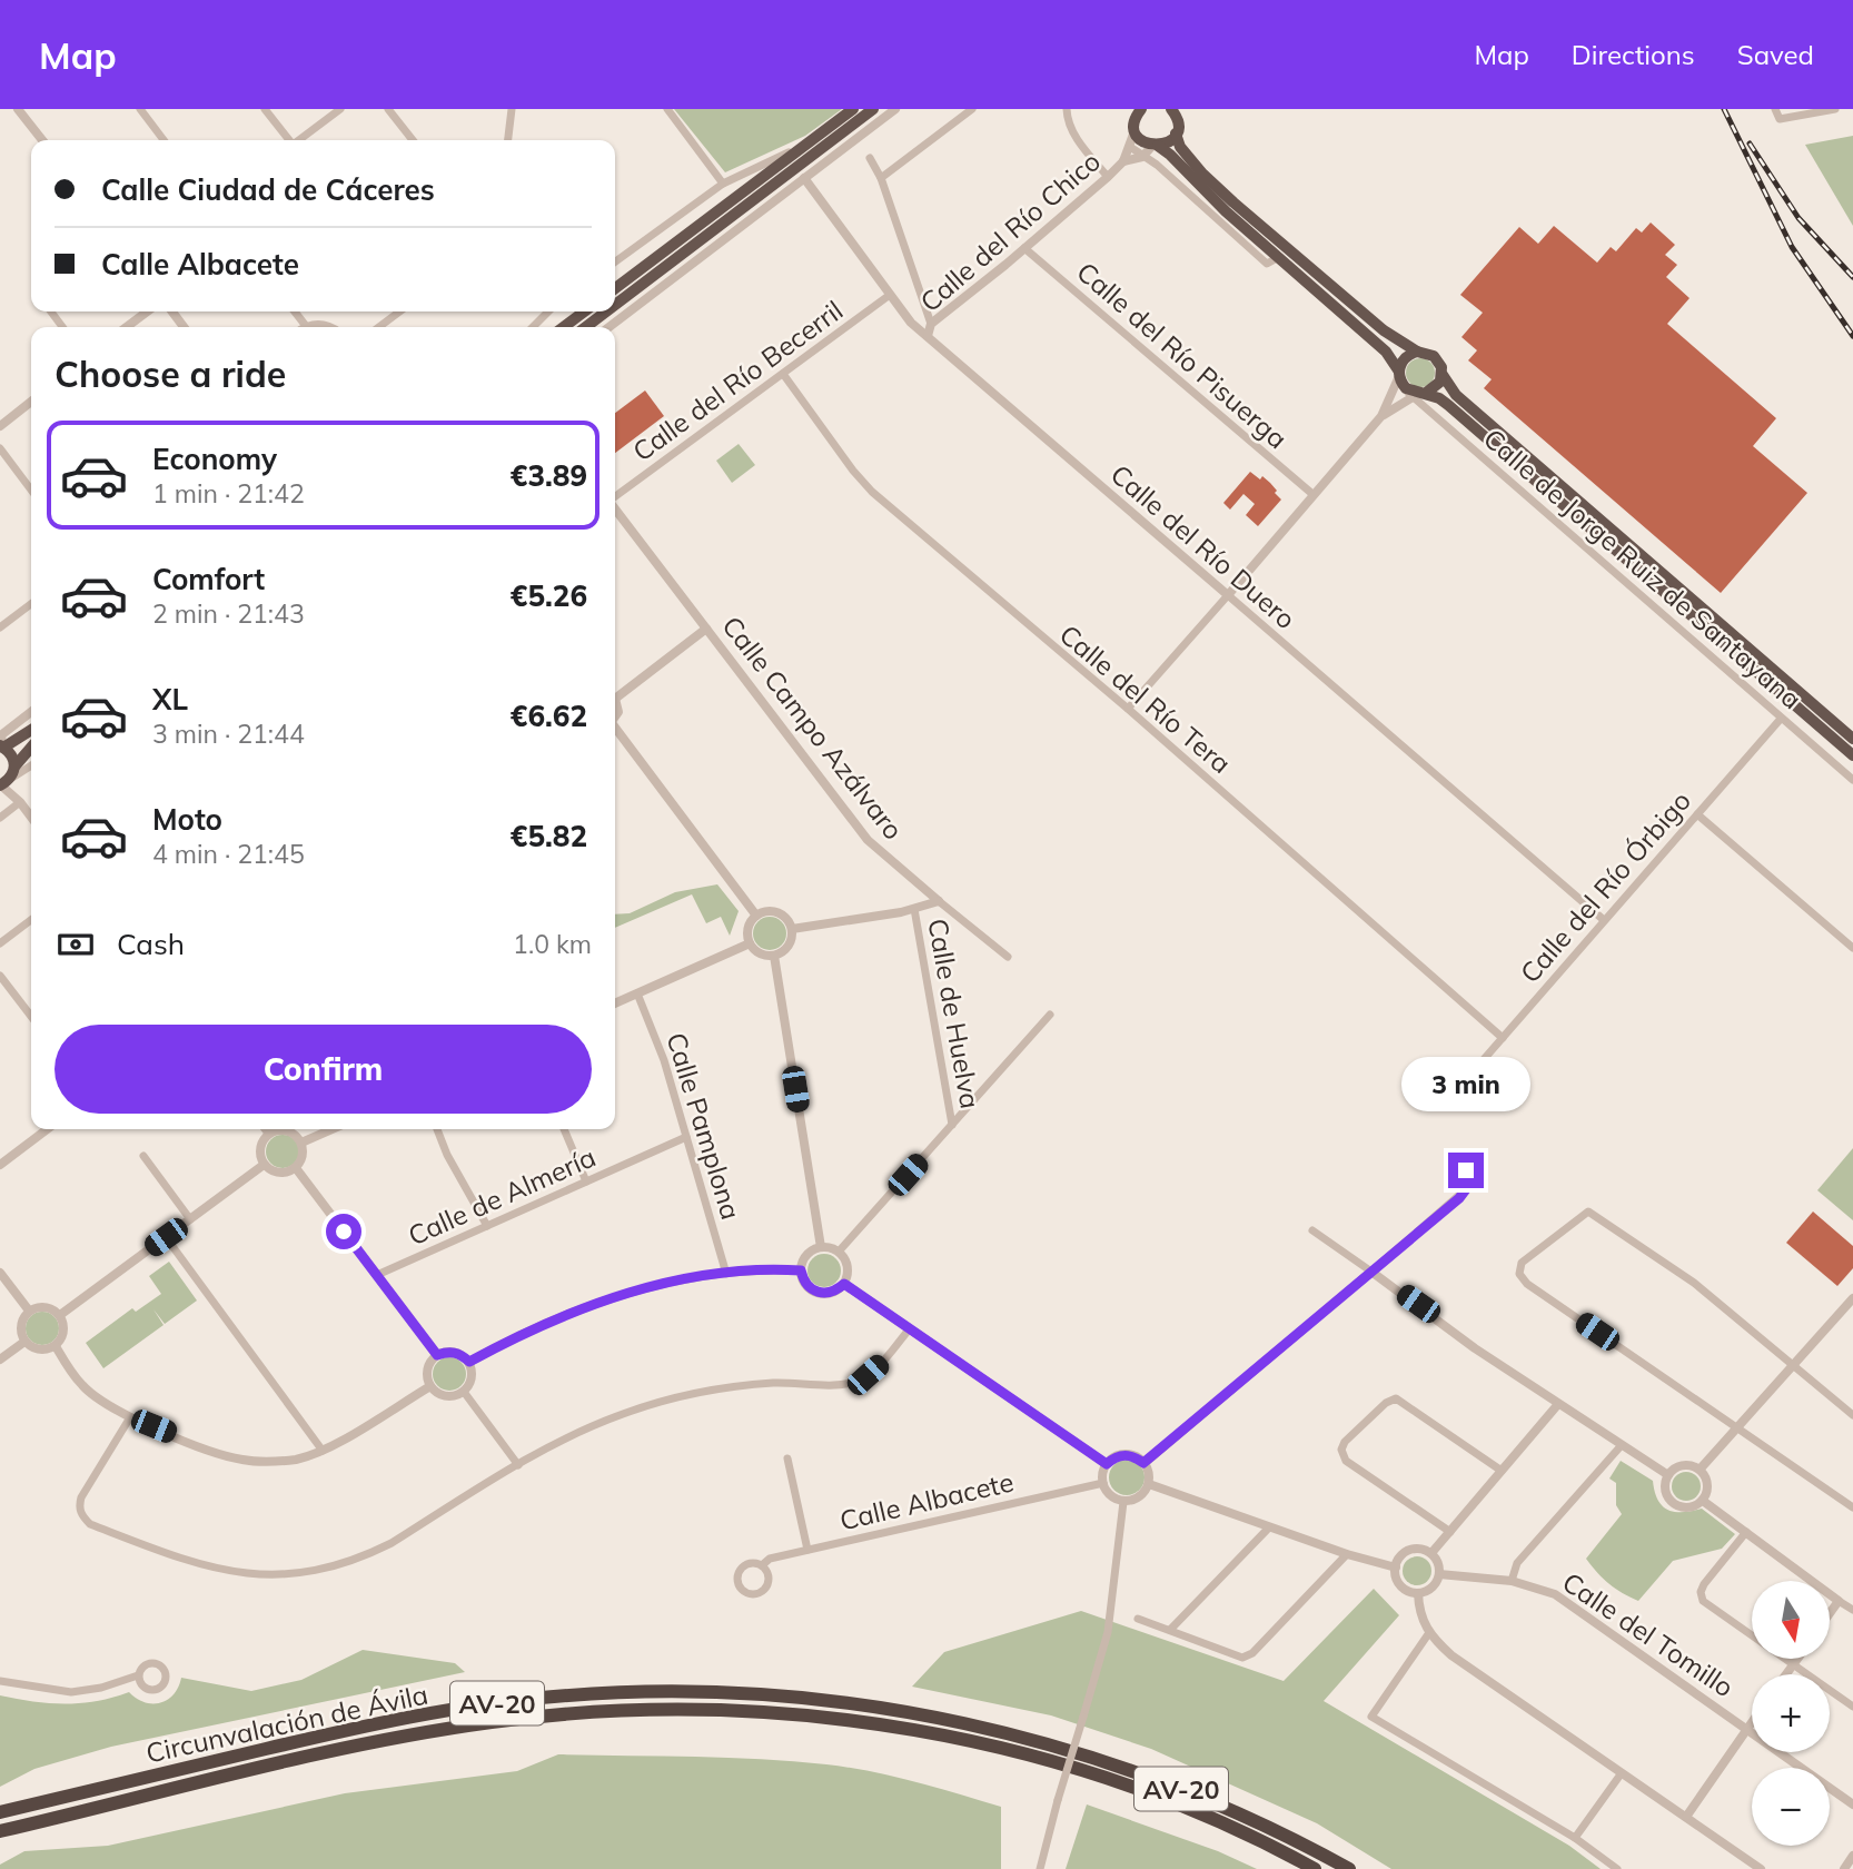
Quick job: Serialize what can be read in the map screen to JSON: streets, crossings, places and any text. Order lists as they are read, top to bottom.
{
  "streets": {
    "highway": ["Calle de Jorge Ruiz de Santayana", "AV-20", "Circunvalación de Ávila"],
    "street": [
      "Calle del Río Chico",
      "Calle del Río Pisuerga",
      "Calle del Río Becerril",
      "Calle del Río Duero",
      "Calle del Río Tera",
      "Calle Campo Azálvaro",
      "Calle del Río Órbigo",
      "Calle de Huelva",
      "Calle Pamplona",
      "Calle de Almería",
      "Calle Albacete",
      "Calle del Tomillo"
    ]
  },
  "crossings": [
    ["Calle del Río Chico", "Calle del Río Pisuerga"],
    ["Calle del Río Chico", "Calle del Río Duero"],
    ["Calle del Río Chico", "Calle de Jorge Ruiz de Santayana"],
    ["Calle del Río Becerril", "Calle del Río Duero"],
    ["Calle del Río Becerril", "Calle del Río Tera"],
    ["Calle del Río Duero", "Calle del Río Órbigo"],
    ["Calle de Jorge Ruiz de Santayana", "Calle del Río Órbigo"],
    ["Calle del Río Tera", "Calle del Río Órbigo"],
    ["Calle Pamplona", "Calle de Almería"]
  ],
  "north": "bottom",
  "page": {
    "header": "Map",
    "nav": ["Map", "Directions", "Saved"],
    "banner": ["Calle Ciudad de Cáceres", "Calle Albacete"],
    "heading": "Choose a ride",
    "list": [
      {
        "name": "Economy",
        "note": "1 min · 21:42",
        "value": "€3.89"
      },
      {
        "name": "Comfort",
        "note": "2 min · 21:43",
        "value": "€5.26"
      },
      {
        "name": "XL",
        "note": "3 min · 21:44",
        "value": "€6.62"
      },
      {
        "name": "Moto",
        "note": "4 min · 21:45",
        "value": "€5.82"
      }
    ],
    "pay": ["Cash", "1.0 km"],
    "buttons": "Confirm",
    "bubble": "3 min",
    "map_buttons": ["+", "−"]
  }
}
